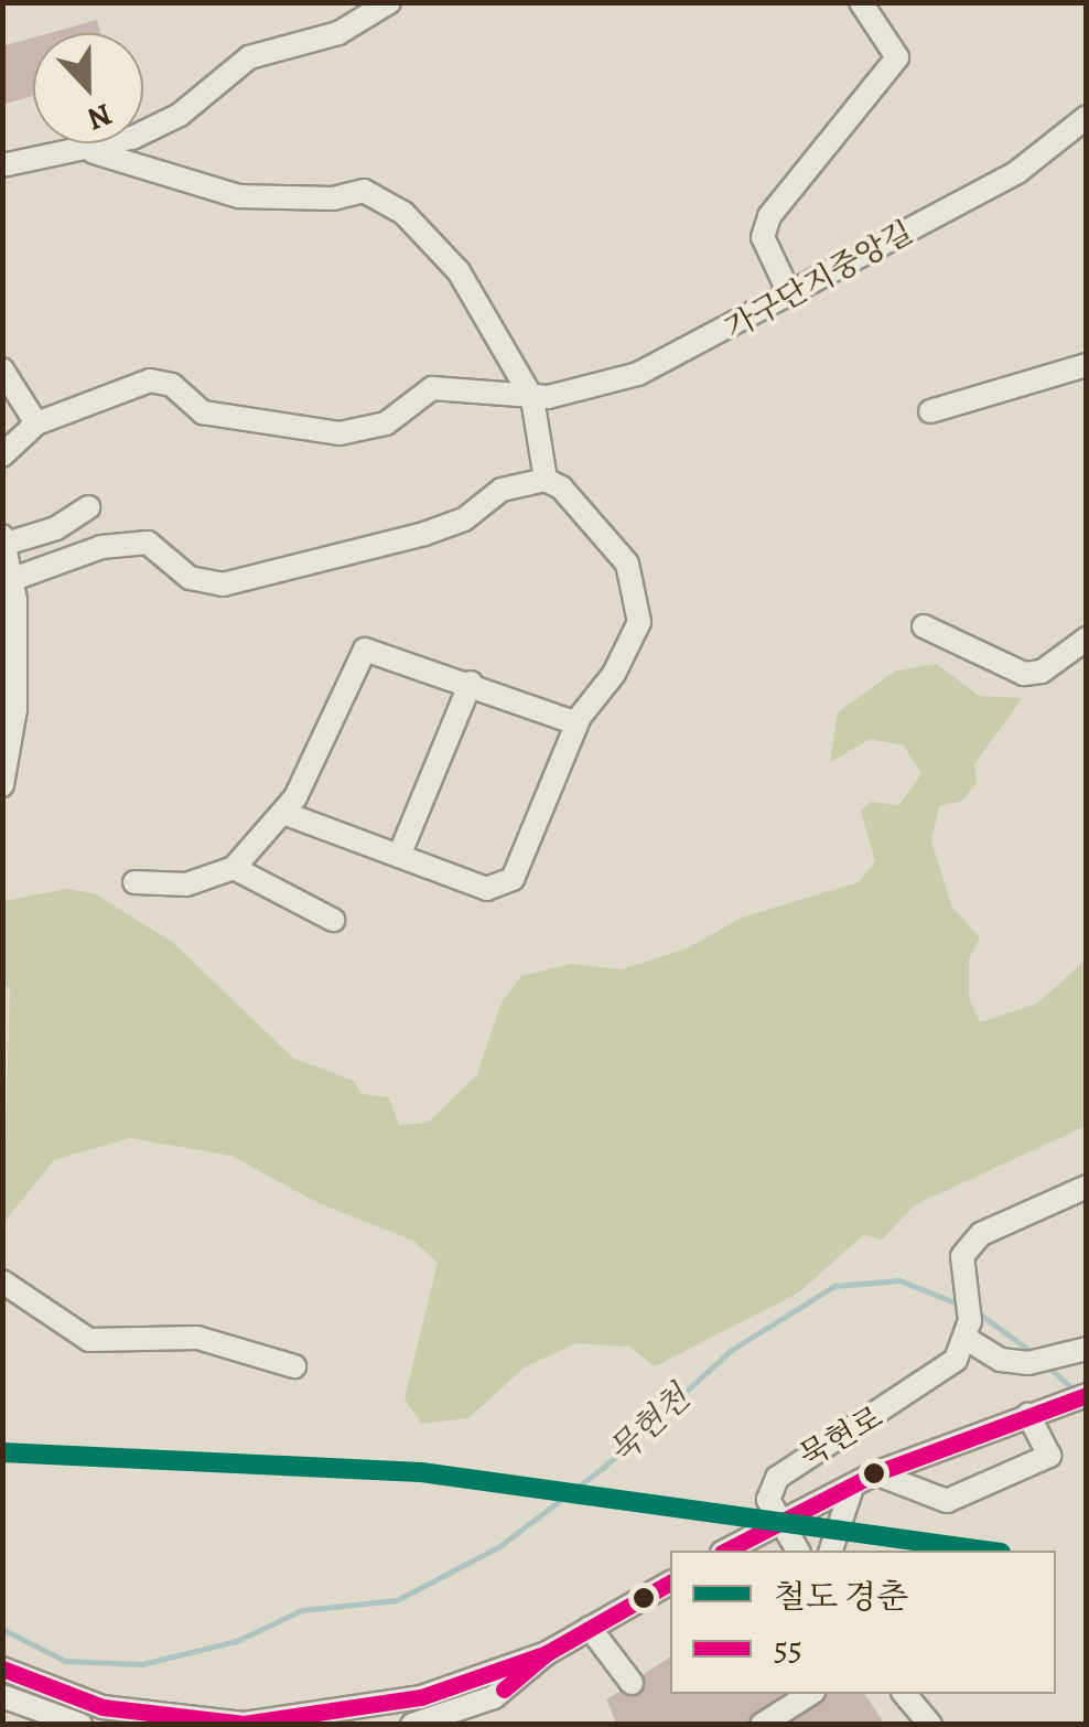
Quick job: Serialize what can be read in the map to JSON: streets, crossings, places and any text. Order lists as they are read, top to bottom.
{
  "streets": {
    "street": ["가구단지중앙길", "묵현로"]
  },
  "water": ["묵현천"],
  "lines": ["transit line 55", "rail line 경춘"],
  "legend": ["철도 경춘", "55"],
  "north": "bottom"
}
